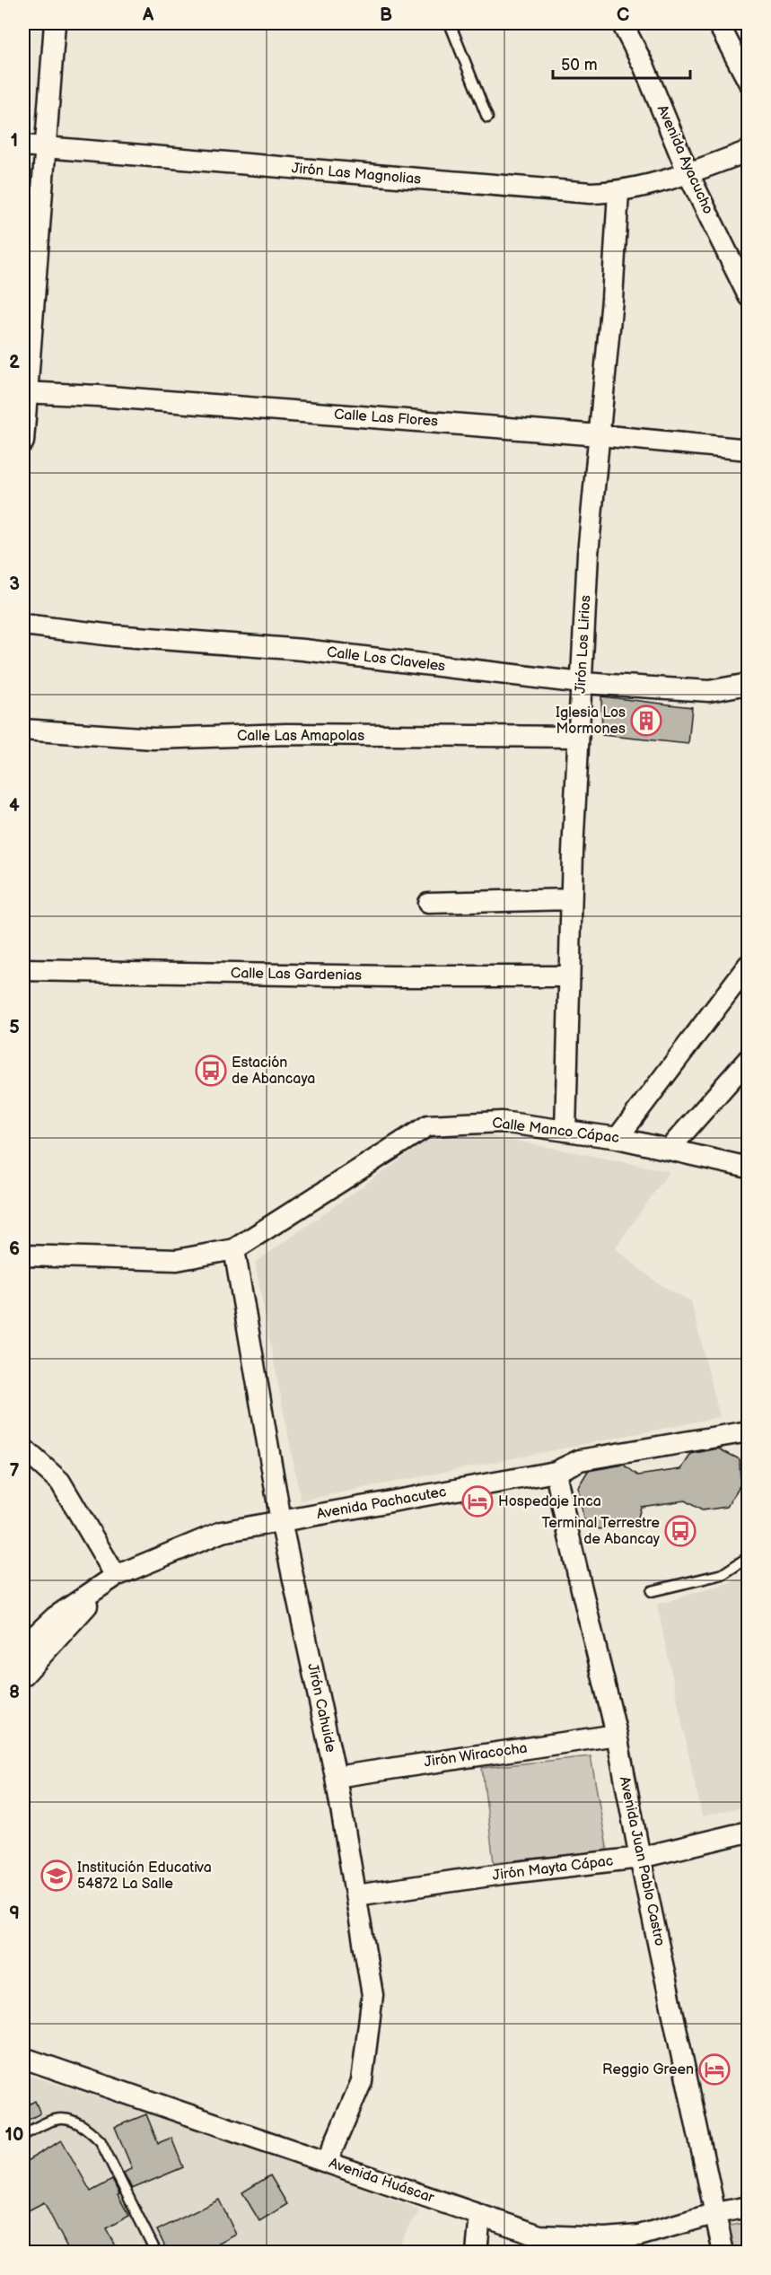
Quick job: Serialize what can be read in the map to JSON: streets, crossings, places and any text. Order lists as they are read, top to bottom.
{
  "streets": {
    "street": [
      "Avenida Ayacucho",
      "Jirón Las Magnolias",
      "Calle Las Flores",
      "Jirón Los Lirios",
      "Calle Los Claveles",
      "Calle Las Amapolas",
      "Calle Las Gardenias",
      "Calle Manco Cápac",
      "Avenida Pachacutec",
      "Jirón Cahuide",
      "Jirón Wiracocha",
      "Avenida Juan Pablo Castro",
      "Jirón Mayta Cápac",
      "Avenida Huáscar"
    ]
  },
  "crossings": [
    ["Avenida Ayacucho", "Jirón Las Magnolias"],
    ["Jirón Las Magnolias", "Jirón Los Lirios"],
    ["Calle Las Flores", "Jirón Los Lirios"],
    ["Jirón Los Lirios", "Calle Los Claveles"],
    ["Jirón Los Lirios", "Calle Las Amapolas"],
    ["Jirón Los Lirios", "Calle Las Gardenias"],
    ["Jirón Los Lirios", "Calle Manco Cápac"],
    ["Calle Manco Cápac", "Jirón Cahuide"],
    ["Avenida Pachacutec", "Jirón Cahuide"],
    ["Avenida Pachacutec", "Avenida Juan Pablo Castro"],
    ["Jirón Cahuide", "Jirón Wiracocha"],
    ["Jirón Cahuide", "Jirón Mayta Cápac"],
    ["Jirón Cahuide", "Avenida Huáscar"],
    ["Jirón Wiracocha", "Avenida Juan Pablo Castro"],
    ["Avenida Juan Pablo Castro", "Jirón Mayta Cápac"],
    ["Avenida Juan Pablo Castro", "Avenida Huáscar"]
  ],
  "places": {
    "building": ["Iglesia Los Mormones"],
    "bus stop": ["Estación de Abancaya", "Terminal Terrestre de Abancay"],
    "hotel": ["Hospedaje Inca", "Reggio Green"],
    "school or university": ["Institución Educativa 54872 La Salle"]
  },
  "scale_bar": "50 m",
  "grid": {
    "columns": ["A", "B", "C"],
    "rows": [
      "1",
      "2",
      "3",
      "4",
      "5",
      "6",
      "7",
      "8",
      "9",
      "10"
    ]
  }
}
